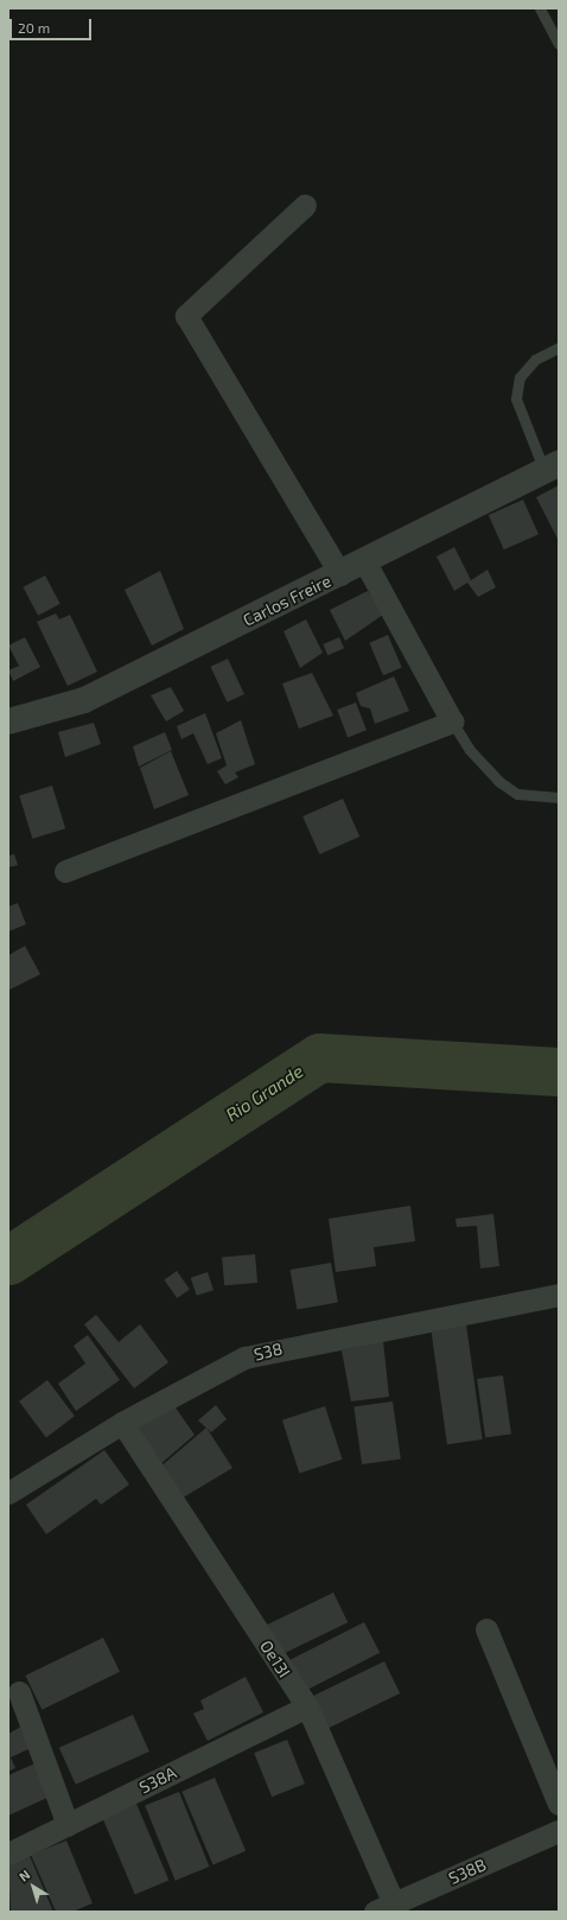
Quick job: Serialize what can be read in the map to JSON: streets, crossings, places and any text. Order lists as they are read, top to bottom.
{
  "streets": {
    "street": [
      "Carlos Freire",
      "S38",
      "Oe13I",
      "S38A",
      "S38B"
    ]
  },
  "crossings": [
    ["S38", "Oe13I"],
    ["Oe13I", "S38A"],
    ["Oe13I", "S38B"]
  ],
  "water": ["Rio Grande"],
  "scale_bar": "20 m",
  "north": "top left"
}
